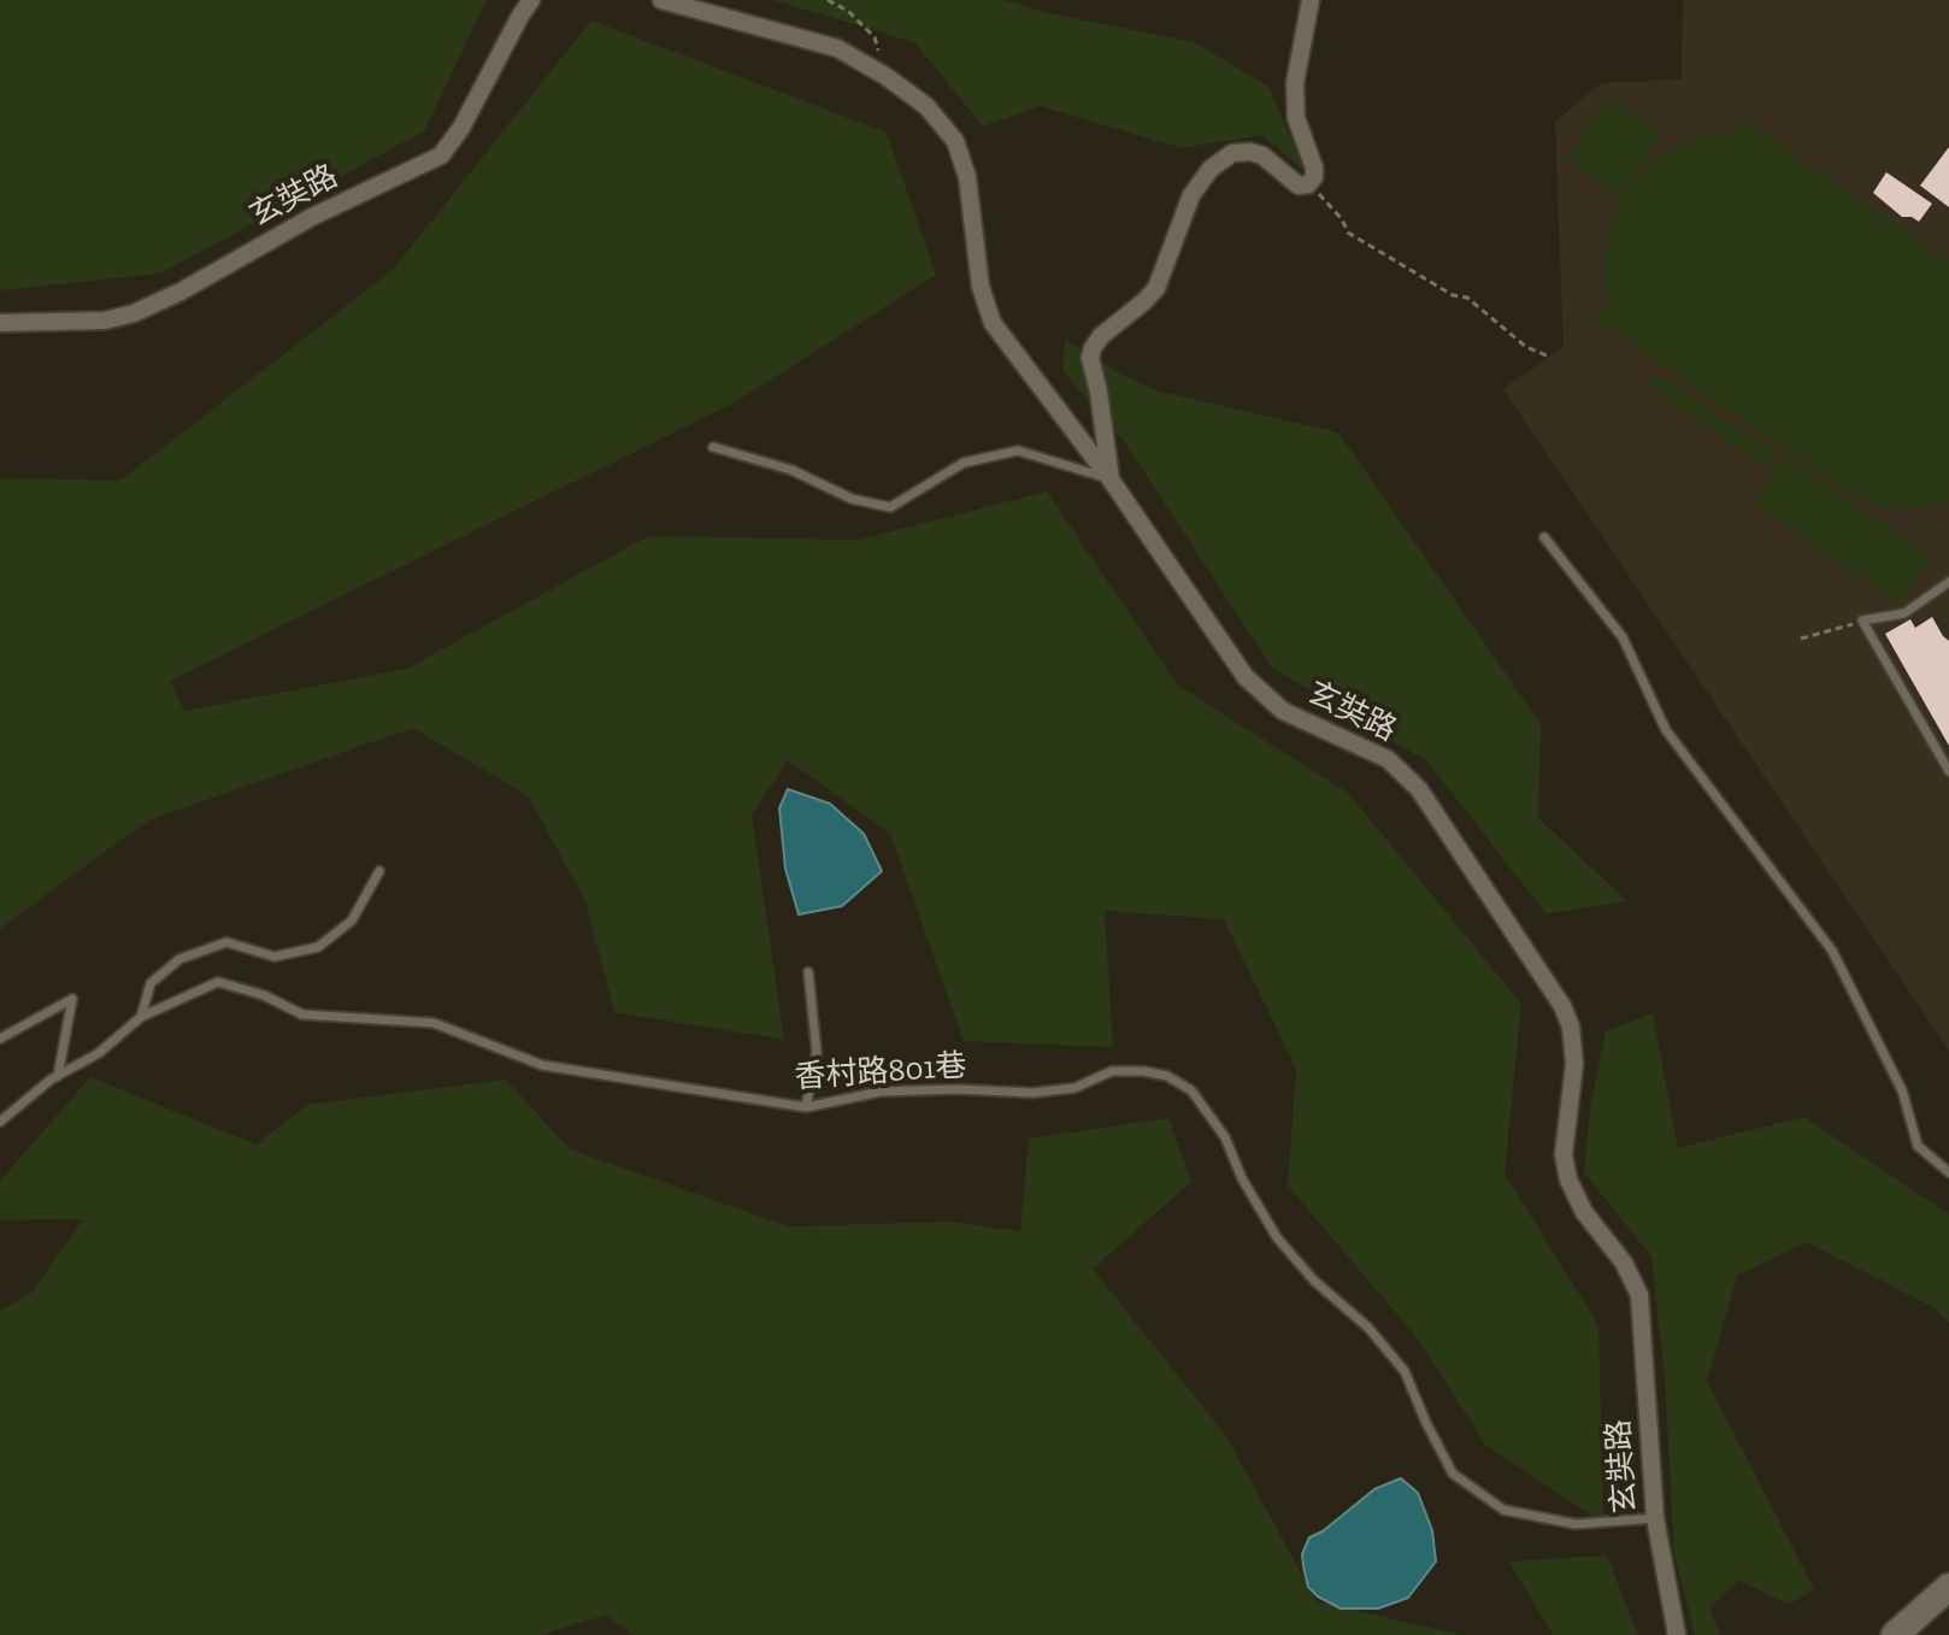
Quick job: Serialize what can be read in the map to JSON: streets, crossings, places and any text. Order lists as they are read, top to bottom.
{
  "streets": {
    "street": ["玄奘路"],
    "lane": ["香村路801巷"]
  },
  "crossings": [
    ["玄奘路", "香村路801巷"]
  ]
}
